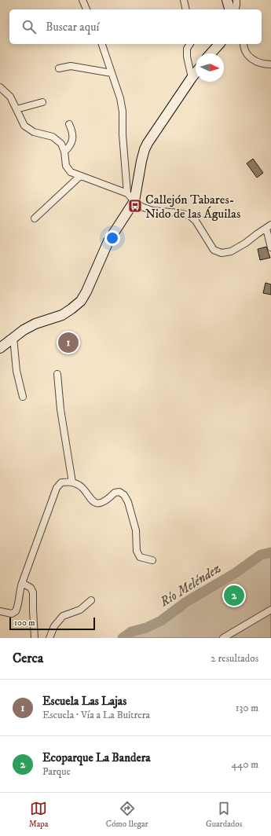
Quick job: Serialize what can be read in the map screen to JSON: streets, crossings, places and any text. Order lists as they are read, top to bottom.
{
  "water": ["Río Meléndez"],
  "places": {
    "bus stop": ["Callejón Tabares- Nido de las Águilas"]
  },
  "scale_bar": "100 m",
  "north": "right",
  "page": {
    "search": "Buscar aquí",
    "pins": ["1", "2"],
    "scale": "100 m",
    "heading": ["Cerca", "2 resultados"],
    "list": [
      {
        "mark": "1",
        "name": "Escuela Las Lajas",
        "note": "Escuela · Vía a La Buitrera",
        "value": "130 m"
      },
      {
        "mark": "2",
        "name": "Ecoparque La Bandera",
        "note": "Parque",
        "value": "440 m"
      }
    ],
    "nav": ["Mapa", "Cómo llegar", "Guardados"]
  }
}
